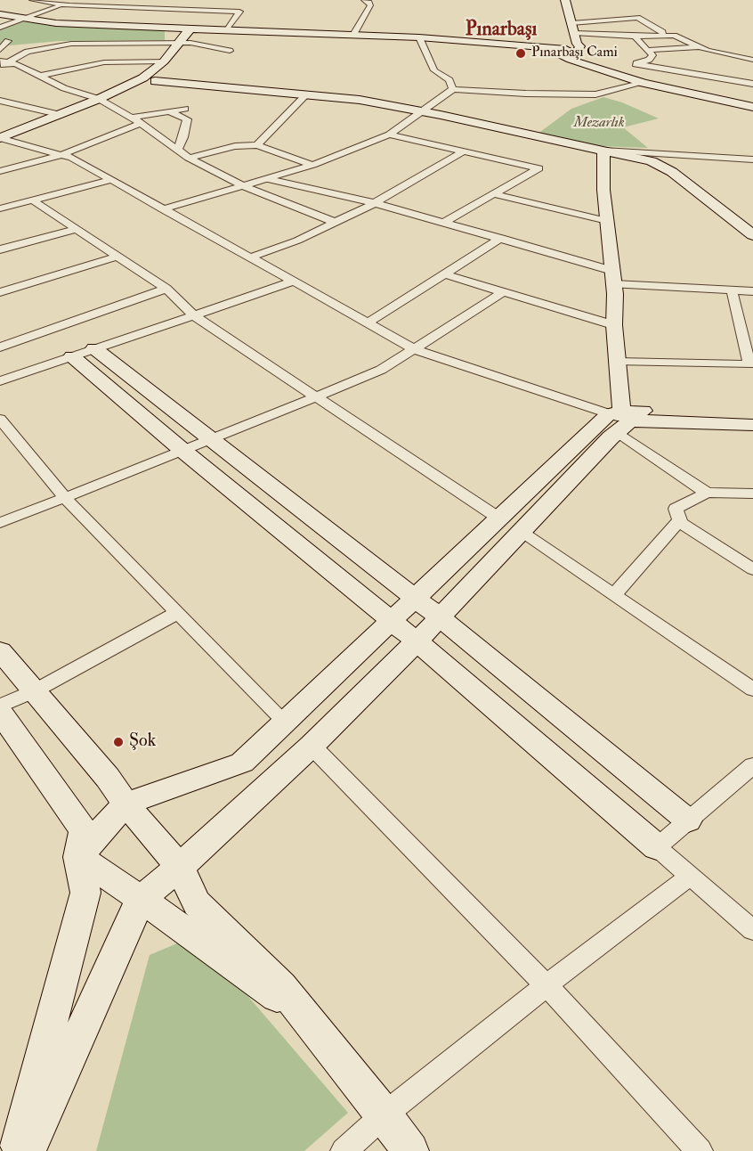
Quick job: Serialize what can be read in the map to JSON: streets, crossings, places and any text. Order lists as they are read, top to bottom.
{
  "districts": ["Pınarbaşı"],
  "parks": ["Mezarlık"],
  "places": ["Pınarbaşı Cami", "Şok"]
}
